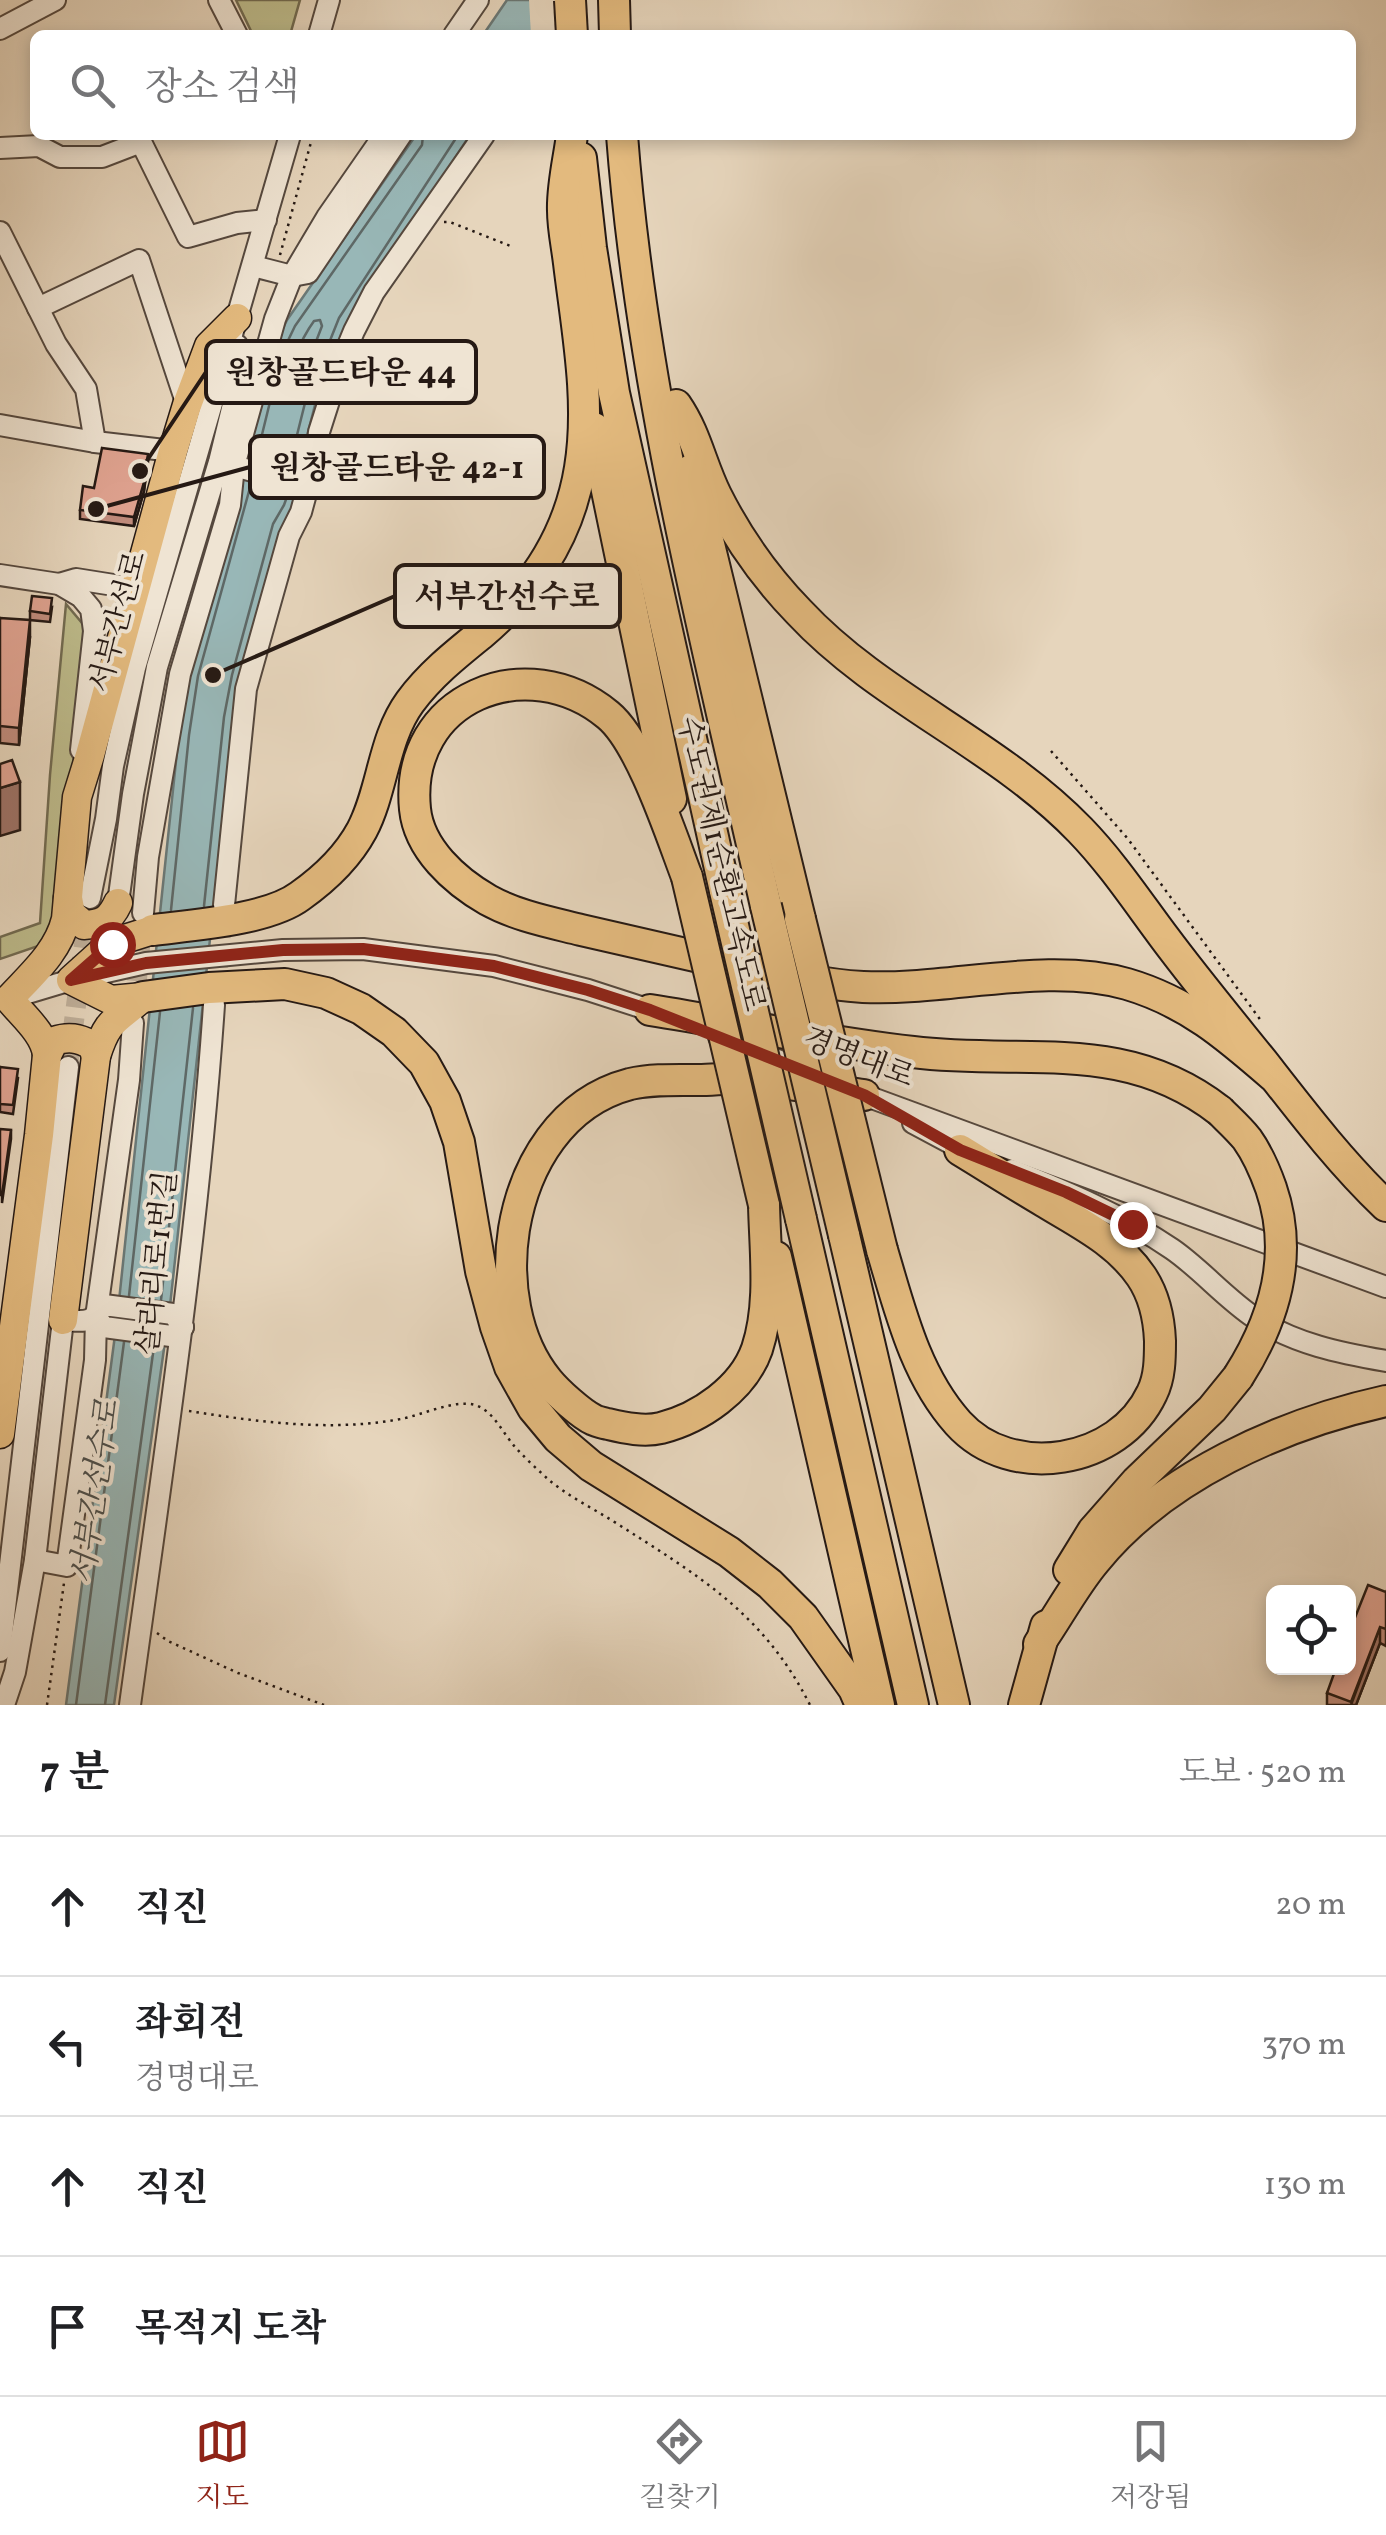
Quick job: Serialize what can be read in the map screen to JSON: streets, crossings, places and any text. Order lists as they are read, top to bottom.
{
  "streets": {
    "highway": ["수도권제1순환고속도로"],
    "street": ["서부간선로", "경명대로", "살라리로1번길"]
  },
  "water": ["서부간선수로"],
  "places": ["원창골드타운 44", "원창골드타운 42-1", "서부간선수로"],
  "page": {
    "search": "장소 검색",
    "heading": ["7 분", "도보 · 520 m"],
    "list": [
      ["직진", "20 m"],
      ["좌회전", "경명대로", "370 m"],
      ["직진", "130 m"],
      "목적지 도착"
    ],
    "nav": ["지도", "길찾기", "저장됨"]
  }
}
